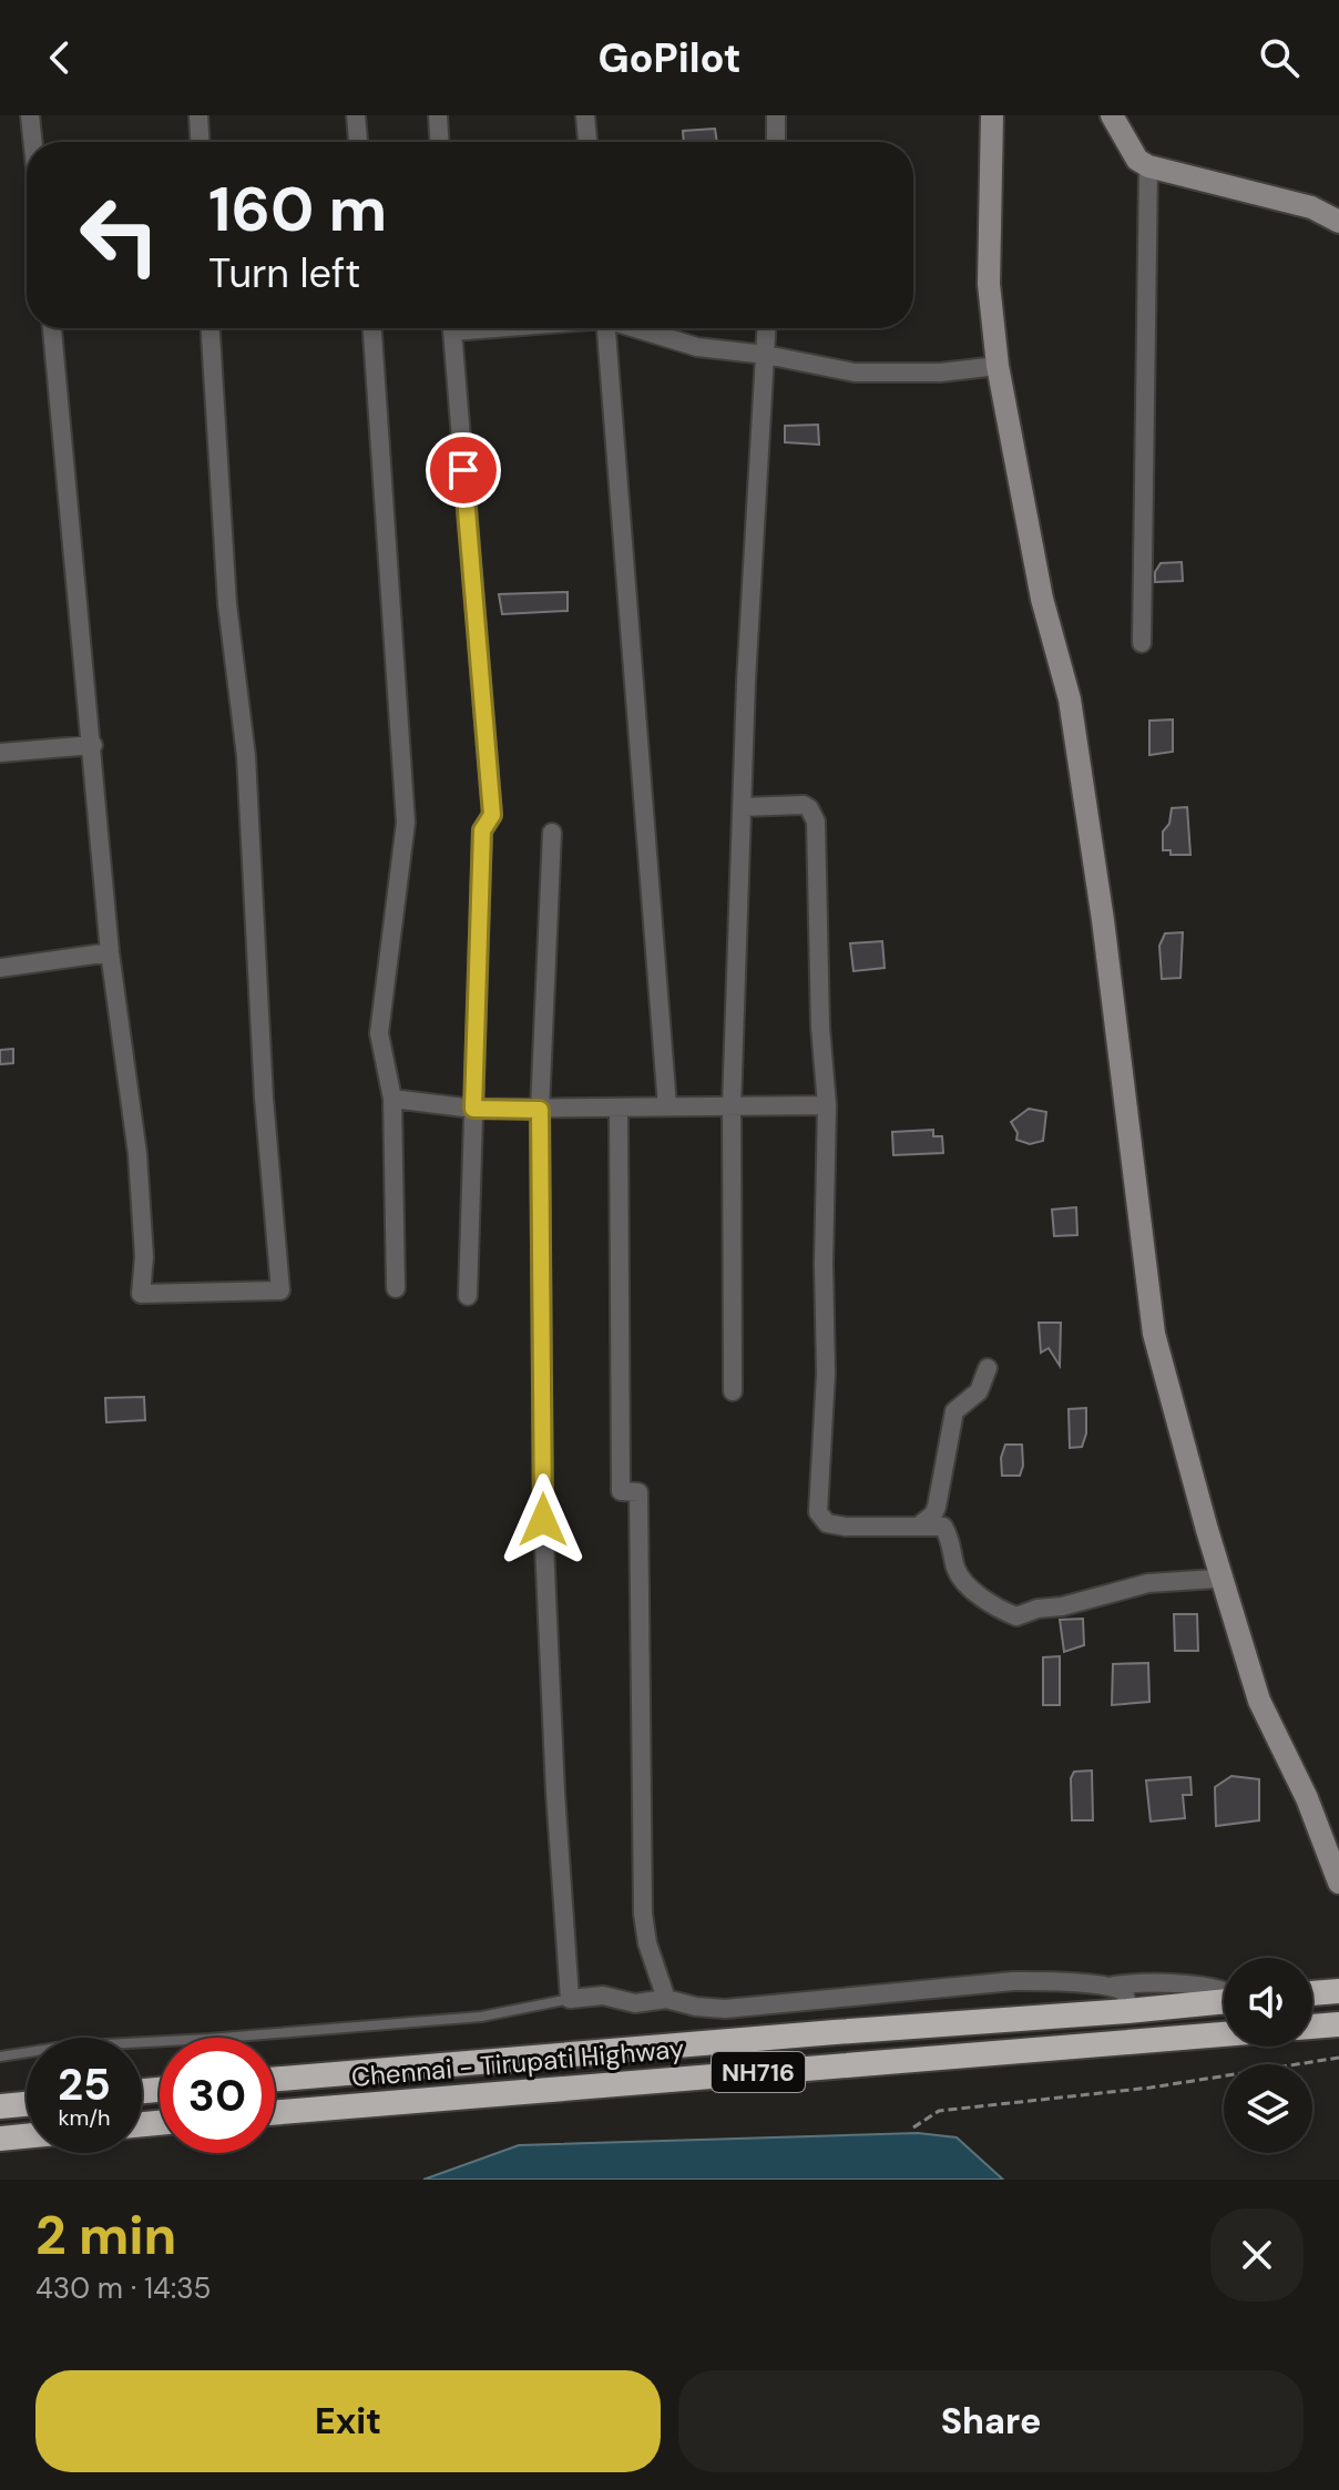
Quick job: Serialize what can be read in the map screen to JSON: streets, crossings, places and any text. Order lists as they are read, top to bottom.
{
  "streets": {
    "highway": ["Chennai - Tirupati Highway", "NH716"]
  },
  "page": {
    "header": "GoPilot",
    "turn": ["160 m", "Turn left"],
    "speed": "25 km/h",
    "limit": "30",
    "heading": ["2 min", "430 m · 14:35"],
    "buttons": ["Exit", "Share"]
  }
}
